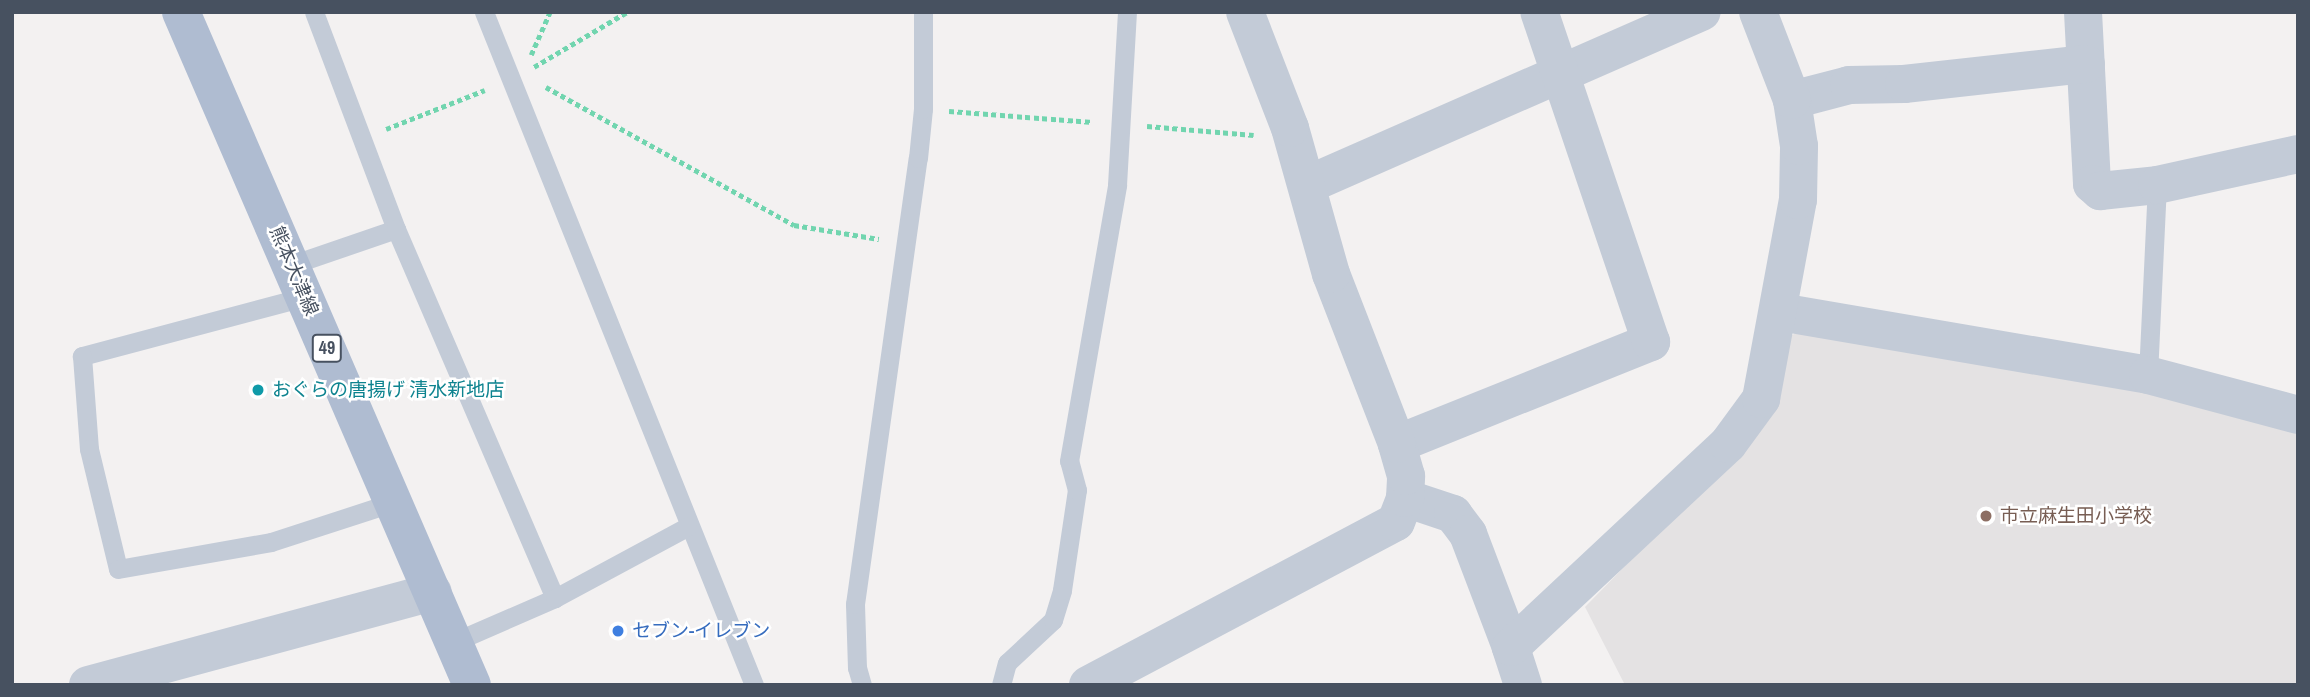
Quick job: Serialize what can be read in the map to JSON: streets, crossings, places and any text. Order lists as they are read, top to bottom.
{
  "streets": {
    "main road": ["熊本大津線", "49"]
  },
  "places": ["おぐらの唐揚げ 清水新地店", "市立麻生田小学校", "セブン-イレブン"]
}
